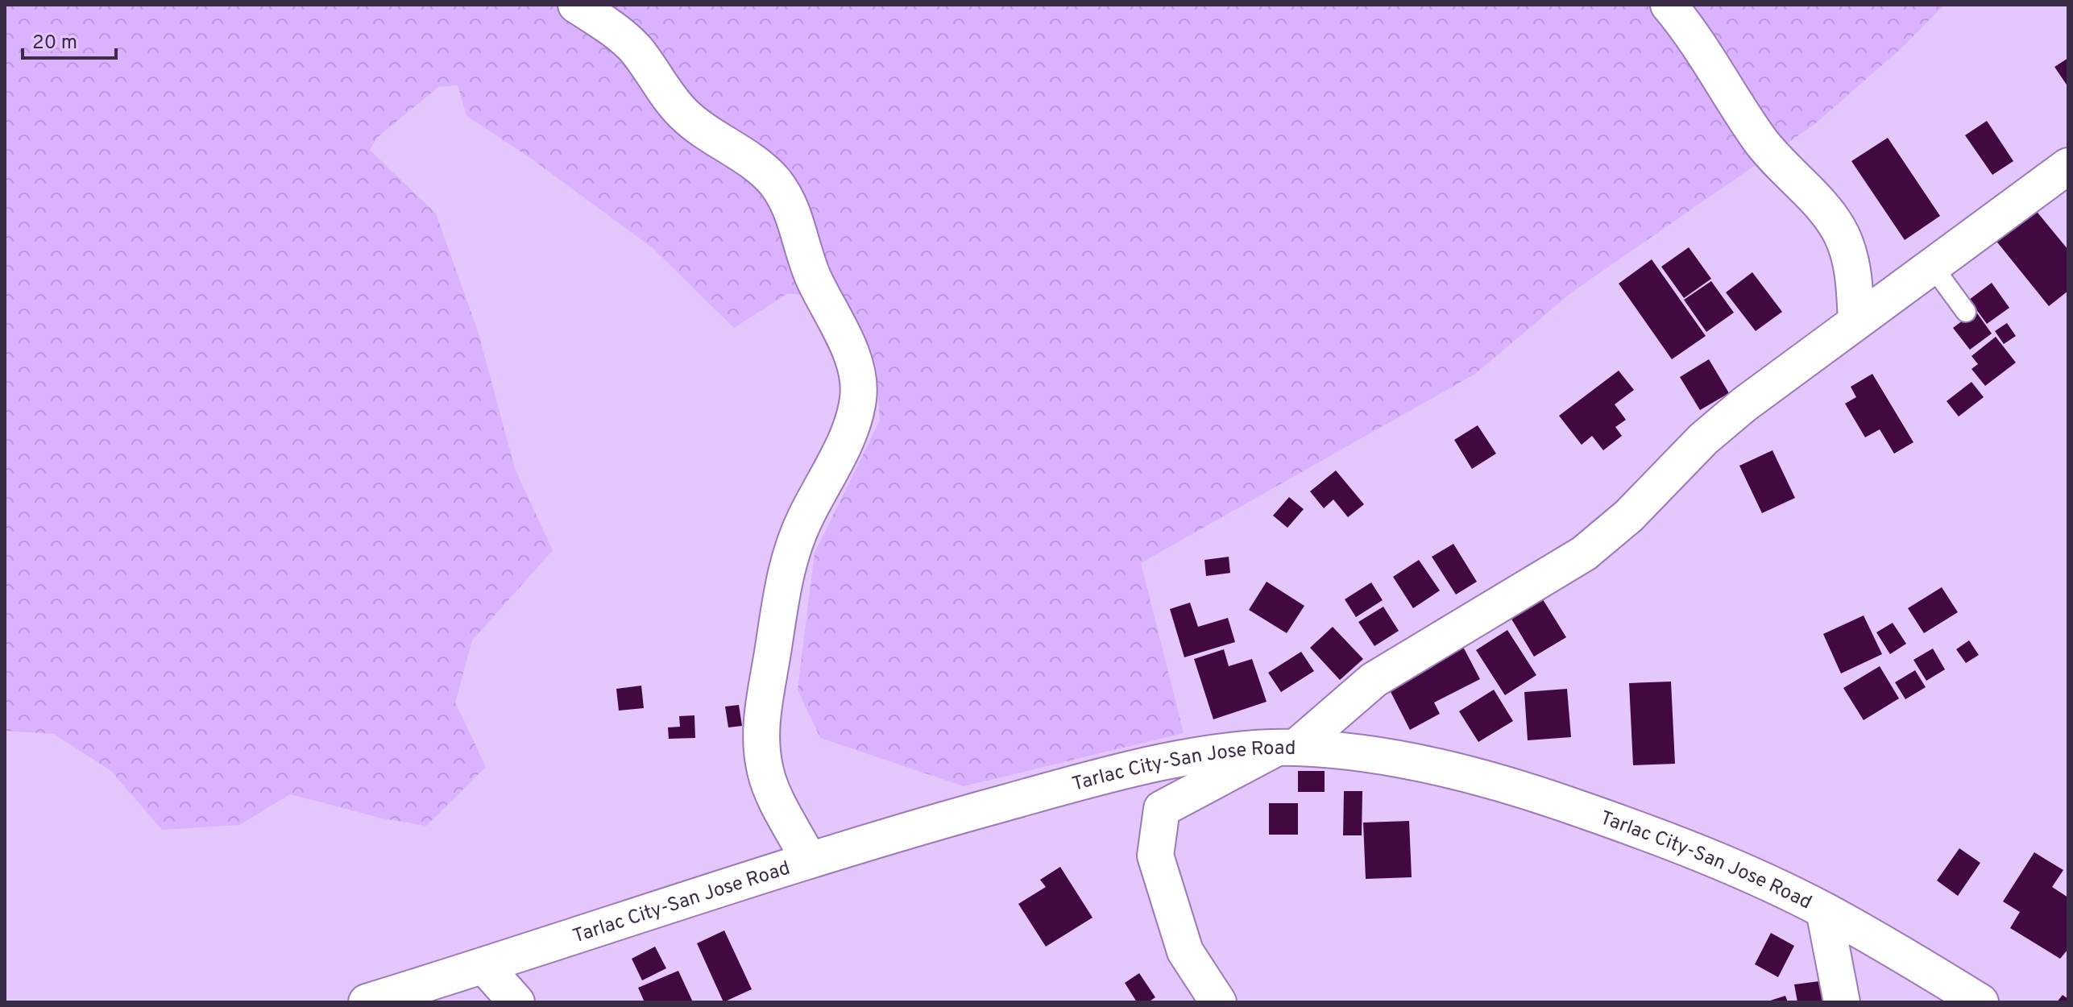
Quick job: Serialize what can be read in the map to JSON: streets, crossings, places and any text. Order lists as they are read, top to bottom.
{
  "streets": {
    "street": ["Tarlac City-San Jose Road"]
  },
  "scale_bar": "20 m"
}
